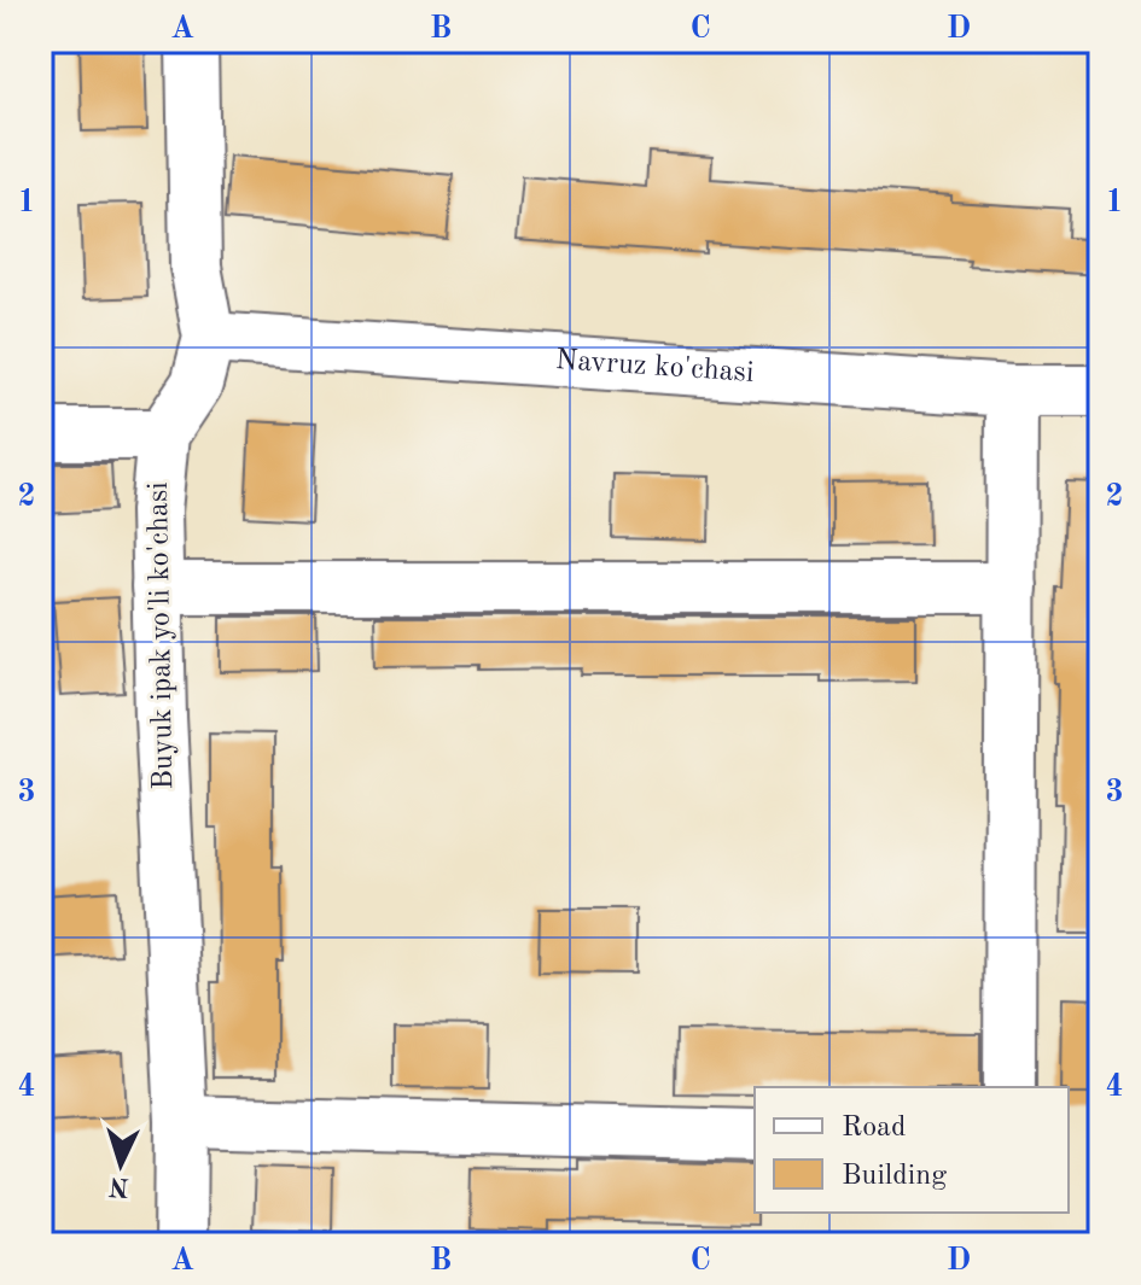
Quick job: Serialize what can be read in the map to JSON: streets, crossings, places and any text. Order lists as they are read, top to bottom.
{
  "streets": {
    "street": ["Navruz ko'chasi", "Buyuk ipak yo'li ko'chasi"]
  },
  "crossings": [
    ["Navruz ko'chasi", "Buyuk ipak yo'li ko'chasi"]
  ],
  "legend": ["Road", "Building"],
  "north": "bottom",
  "grid": {
    "columns": [
      "A",
      "B",
      "C",
      "D"
    ],
    "rows": [
      "1",
      "2",
      "3",
      "4"
    ]
  }
}
